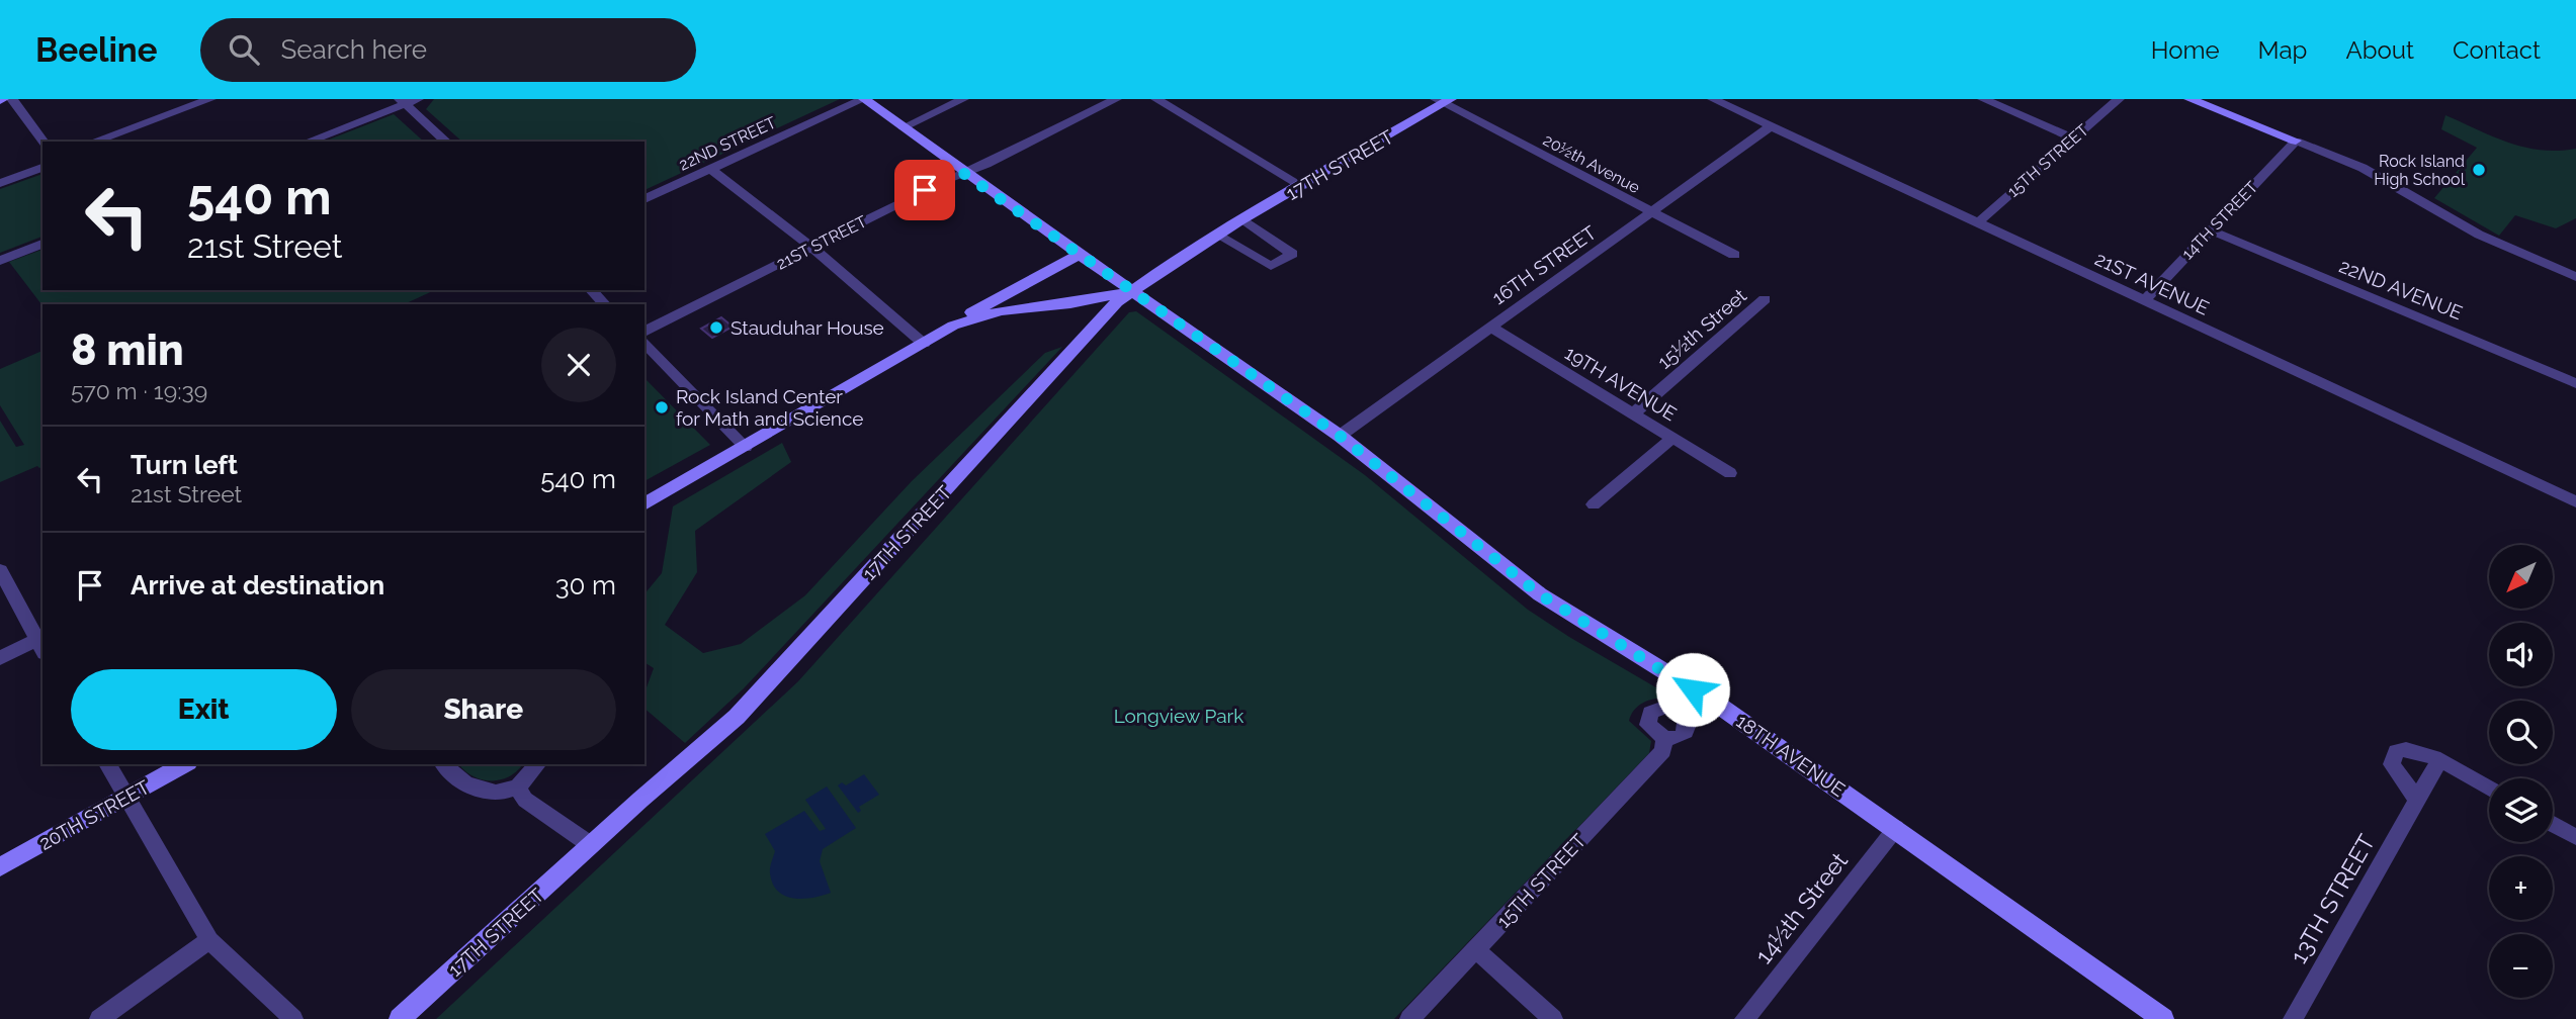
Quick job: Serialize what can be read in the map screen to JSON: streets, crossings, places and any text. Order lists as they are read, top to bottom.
{
  "streets": {
    "street": [
      "22ND STREET",
      "15TH STREET",
      "20½th Avenue",
      "17TH STREET",
      "14TH STREET",
      "21ST STREET",
      "16TH STREET",
      "21ST AVENUE",
      "22ND AVENUE",
      "15½th Street",
      "19TH AVENUE",
      "18TH AVENUE",
      "20TH STREET",
      "13TH STREET",
      "14½th Street"
    ]
  },
  "crossings": [
    ["22ND STREET", "18TH AVENUE"],
    ["15TH STREET", "21ST AVENUE"],
    ["20½th Avenue", "17TH STREET"],
    ["20½th Avenue", "16TH STREET"],
    ["17TH STREET", "18TH AVENUE"],
    ["14TH STREET", "21ST AVENUE"],
    ["14TH STREET", "22ND AVENUE"],
    ["21ST STREET", "18TH AVENUE"],
    ["16TH STREET", "21ST AVENUE"],
    ["16TH STREET", "19TH AVENUE"],
    ["16TH STREET", "18TH AVENUE"],
    ["15½th Street", "19TH AVENUE"],
    ["18TH AVENUE", "14½th Street"]
  ],
  "parks": ["Longview Park"],
  "places": ["Rock Island High School", "Stauduhar House", "Rock Island Center for Math and Science"],
  "north": "bottom left",
  "page": {
    "header": "Beeline",
    "search": "Search here",
    "nav": [
      "Home",
      "Map",
      "About",
      "Contact"
    ],
    "turn": ["540 m", "21st Street"],
    "heading": ["8 min", "570 m · 19:39"],
    "list": [
      {
        "name": "Turn left",
        "note": "21st Street",
        "value": "540 m"
      },
      {
        "name": "Arrive at destination",
        "value": "30 m"
      }
    ],
    "map_buttons": ["+", "−"],
    "buttons": ["Exit", "Share"]
  }
}
